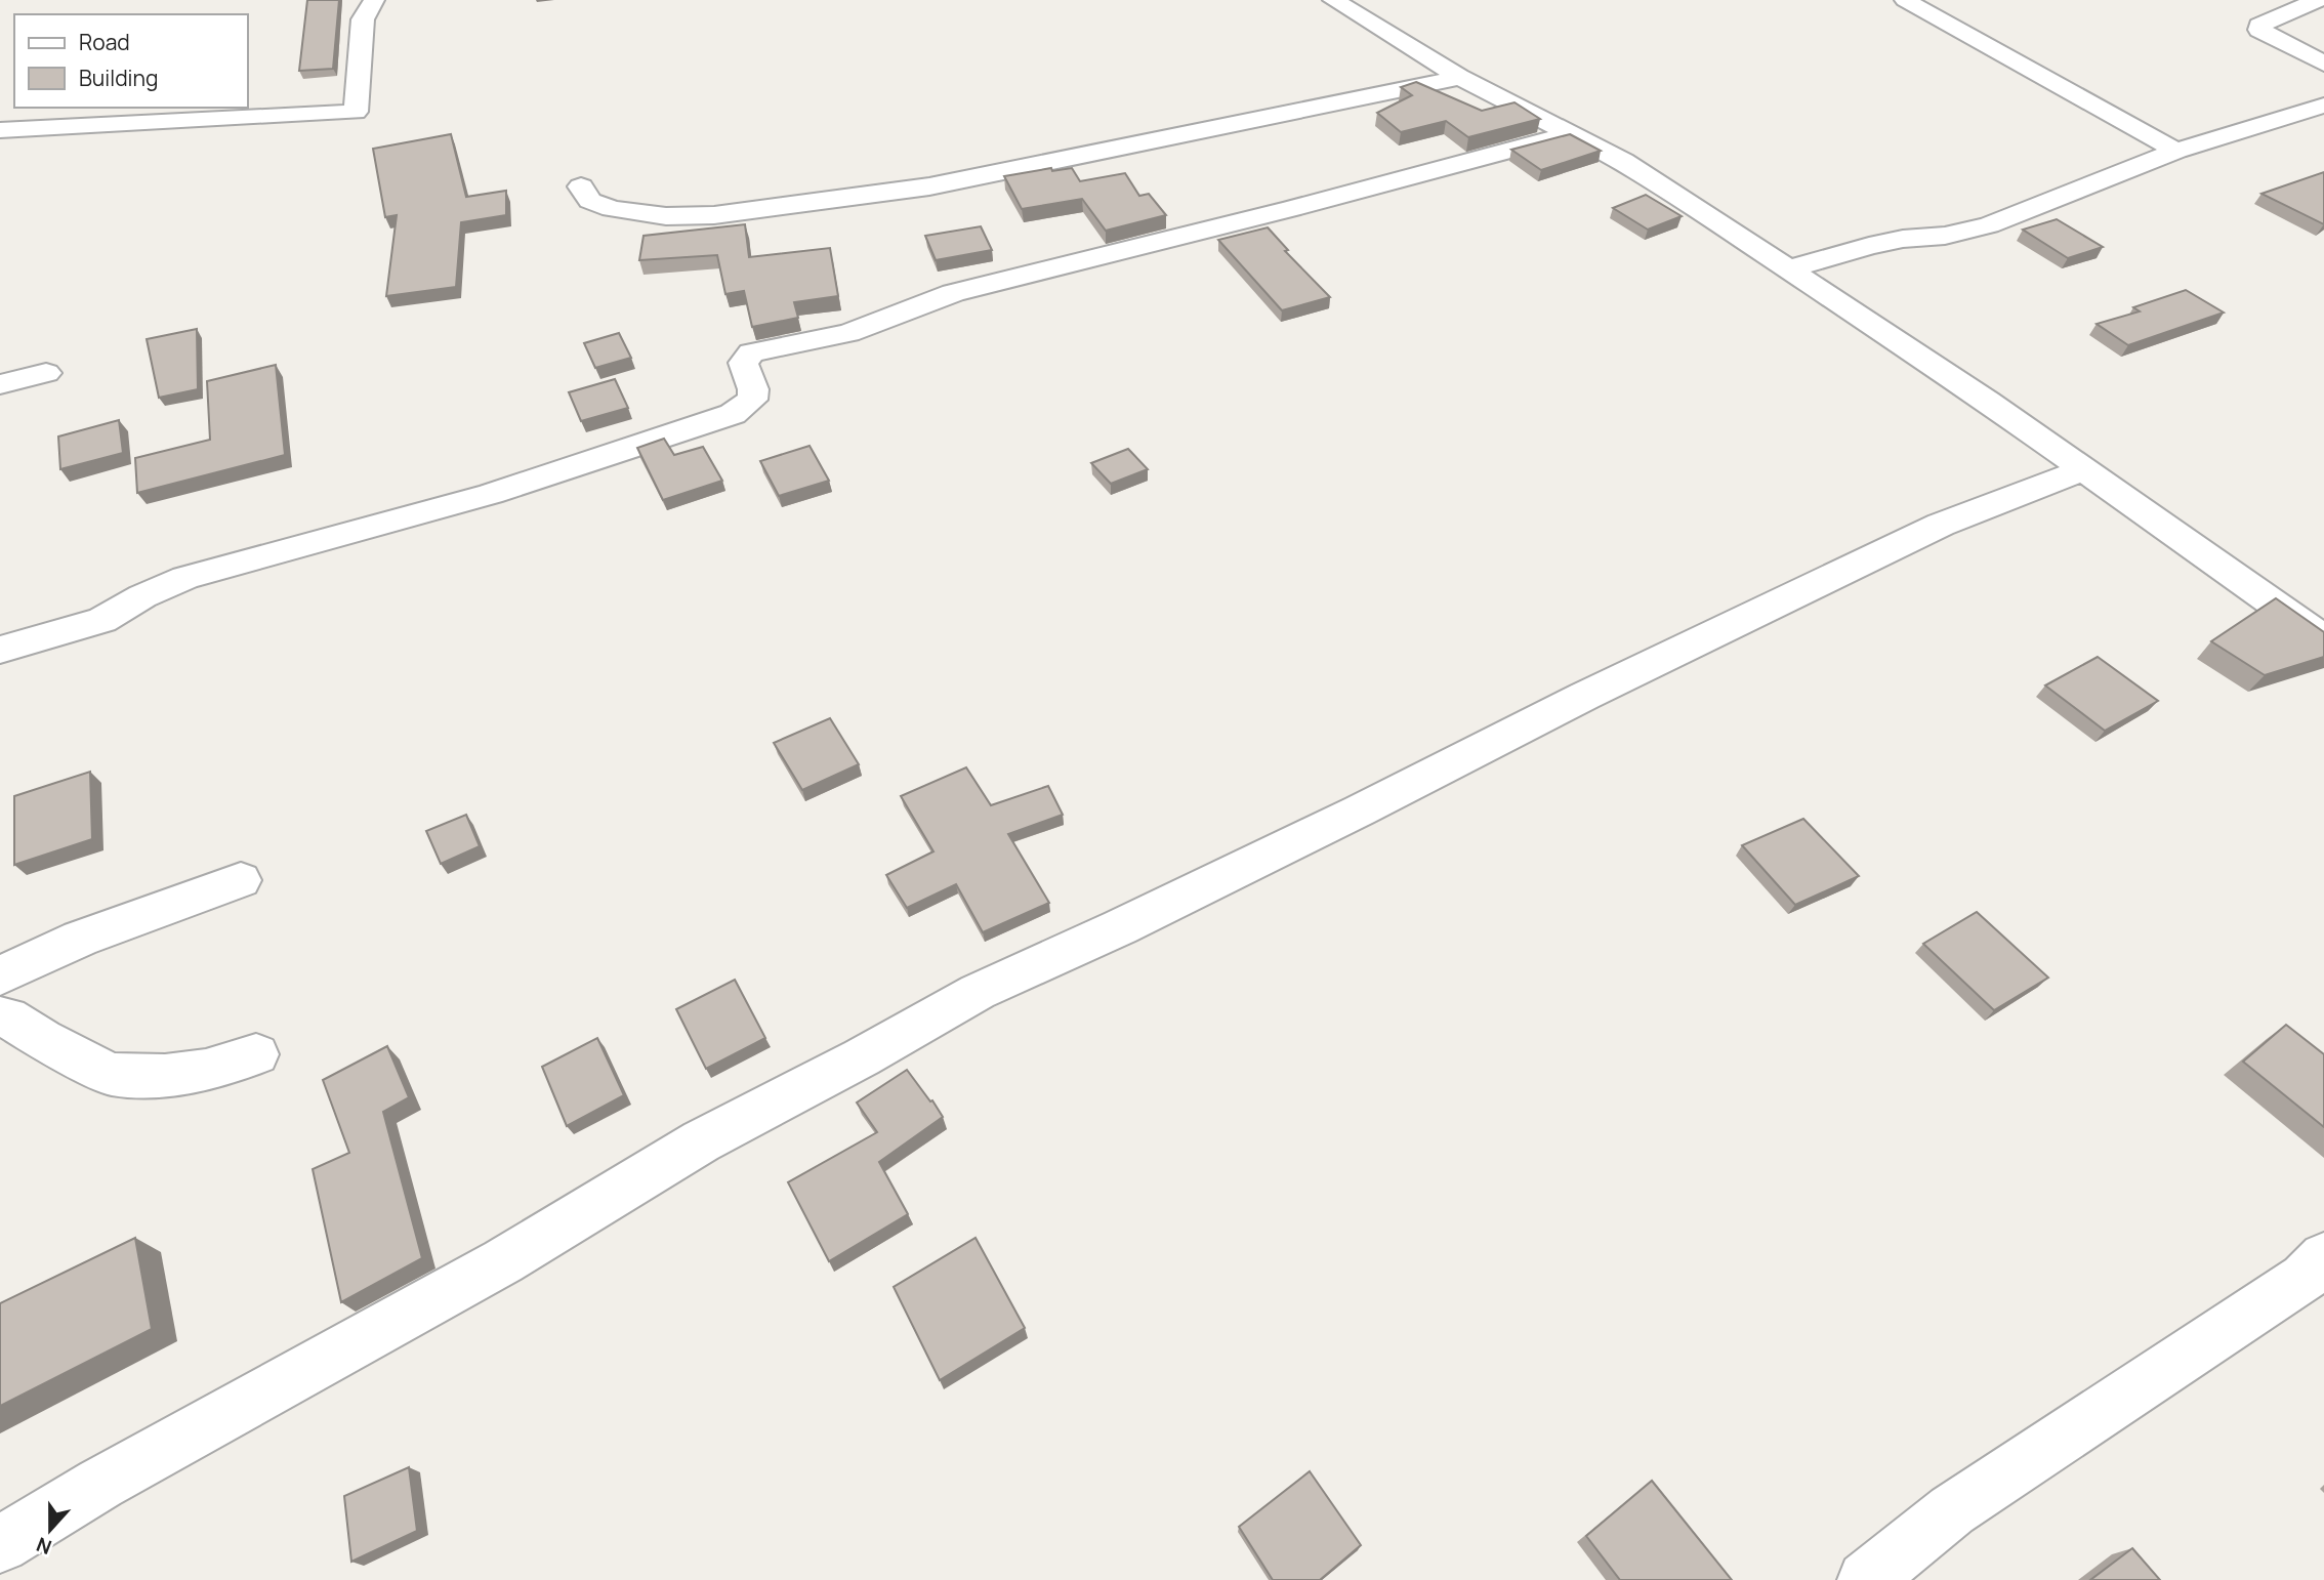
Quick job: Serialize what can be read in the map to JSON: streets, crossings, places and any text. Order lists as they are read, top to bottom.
{
  "legend": ["Road", "Building"],
  "north": "bottom"
}
